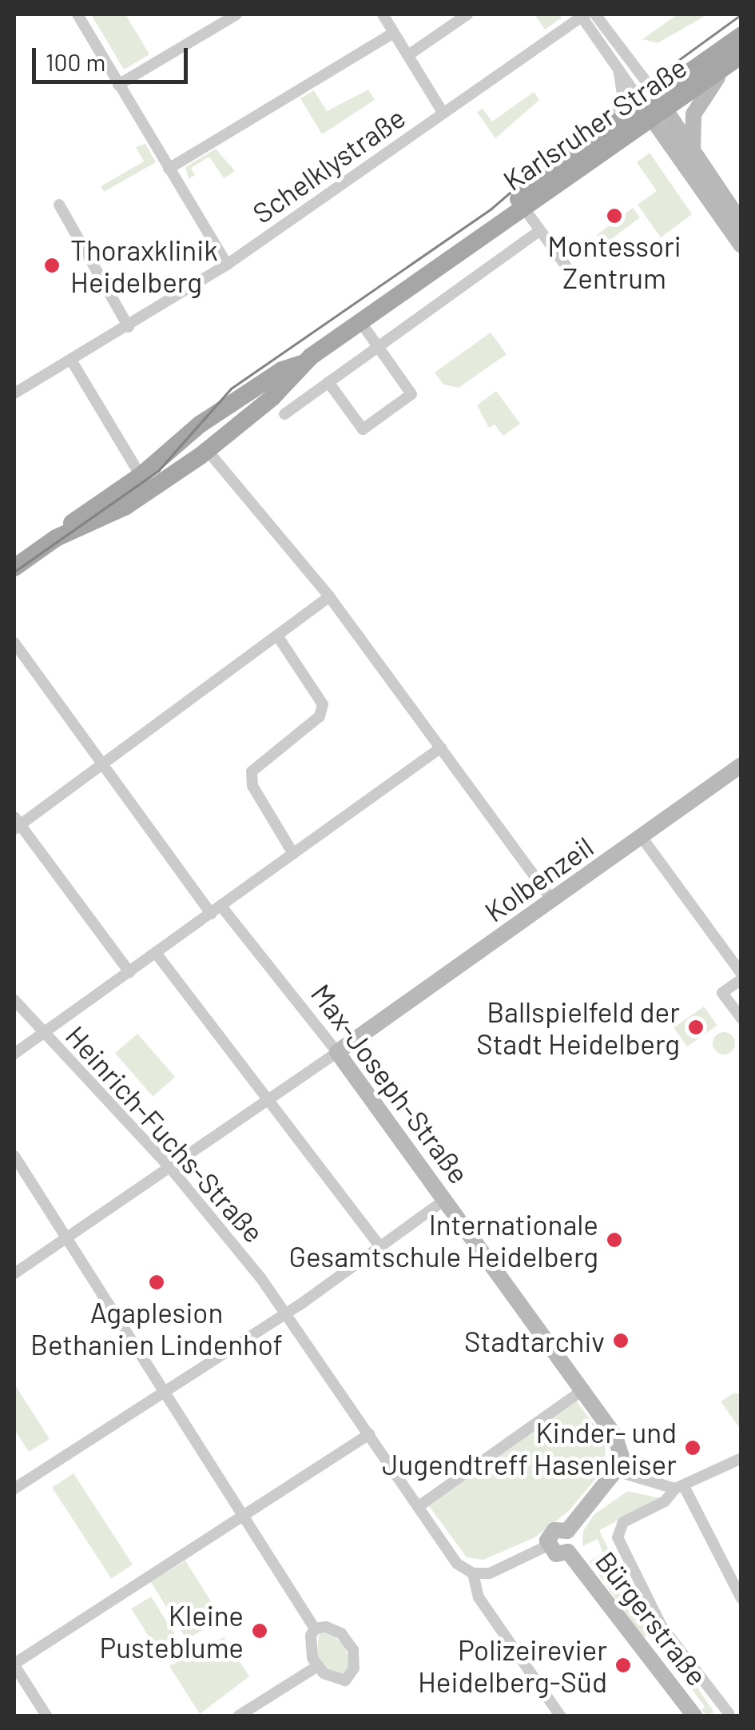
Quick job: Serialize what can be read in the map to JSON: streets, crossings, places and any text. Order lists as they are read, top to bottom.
{
  "streets": {
    "main road": ["Karlsruher Straße"],
    "street": [
      "Schelklystraße",
      "Kolbenzeil",
      "Max-Joseph-Straße",
      "Heinrich-Fuchs-Straße",
      "Bürgerstraße"
    ]
  },
  "crossings": [
    ["Kolbenzeil", "Max-Joseph-Straße"],
    ["Kolbenzeil", "Heinrich-Fuchs-Straße"]
  ],
  "places": [
    "Montessori Zentrum",
    "Thoraxklinik Heidelberg",
    "Ballspielfeld der Stadt Heidelberg",
    "Internationale Gesamtschule Heidelberg",
    "Agaplesion Bethanien Lindenhof",
    "Stadtarchiv",
    "Kinder- und Jugendtreff Hasenleiser",
    "Kleine Pusteblume",
    "Polizeirevier Heidelberg-Süd"
  ],
  "scale_bar": "100 m"
}
